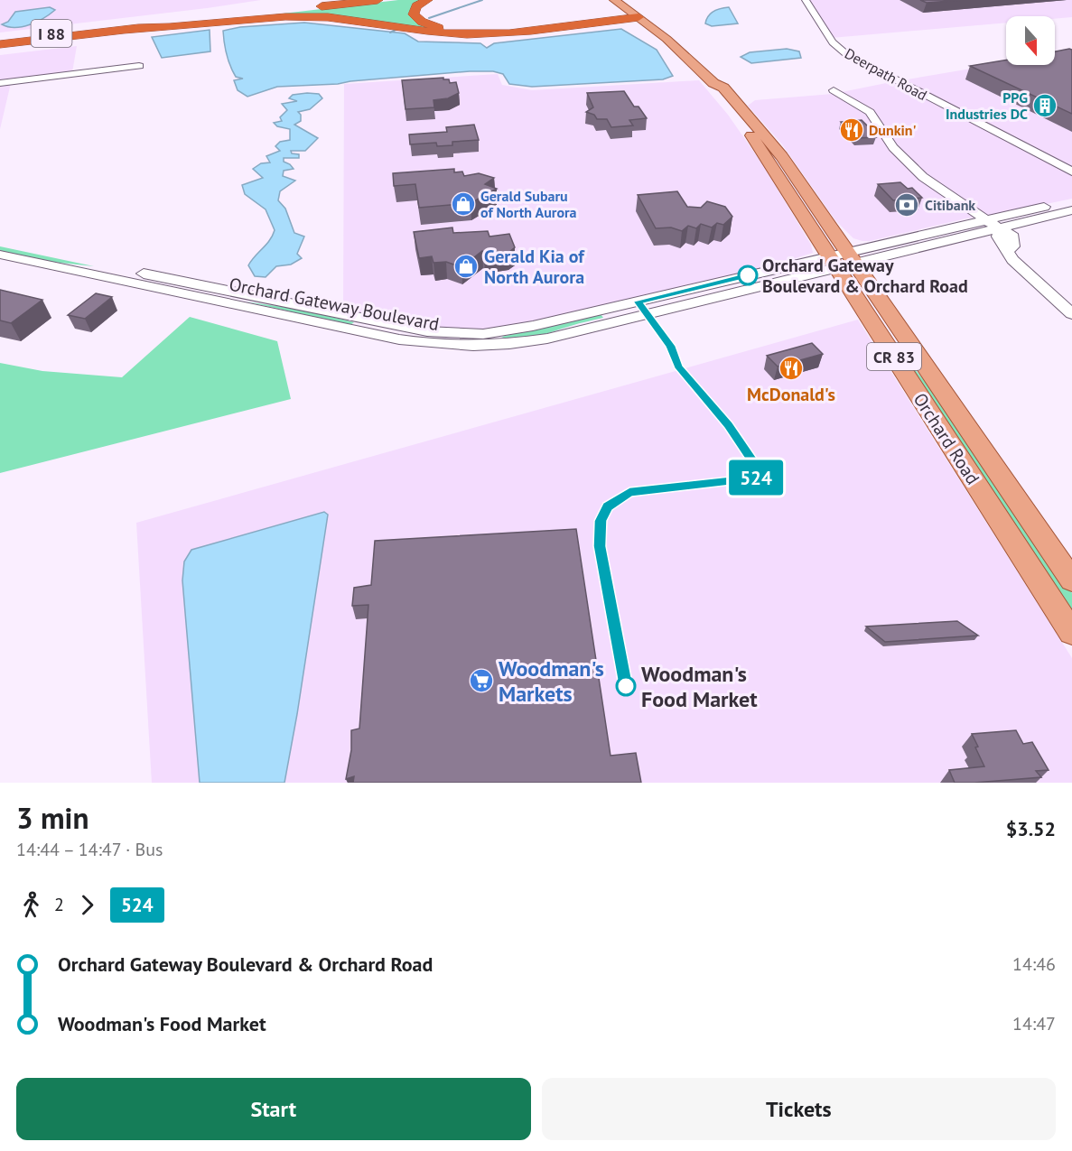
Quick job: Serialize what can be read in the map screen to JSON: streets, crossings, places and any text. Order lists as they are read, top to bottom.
{
  "streets": {
    "highway": ["I 88"],
    "main road": ["CR 83", "Orchard Road"],
    "street": ["Deerpath Road", "Orchard Gateway Boulevard"]
  },
  "crossings": [
    ["Orchard Gateway Boulevard", "Orchard Road"]
  ],
  "places": {
    "building": ["PPG Industries DC"],
    "restaurant": ["Dunkin'", "McDonald's"],
    "shop": ["Gerald Subaru of North Aurora", "Gerald Kia of North Aurora"],
    "bank": ["Citibank"],
    "other": ["Orchard Gateway Boulevard & Orchard Road", "Woodman's Food Market"],
    "supermarket": ["Woodman's Markets"]
  },
  "lines": ["bus line 524"],
  "north": "bottom",
  "page": {
    "on_map": "524",
    "heading": ["3 min", "14:44 – 14:47 · Bus", "$3.52"],
    "legs": ["2", "524"],
    "list": [
      {
        "name": "Orchard Gateway Boulevard & Orchard Road",
        "value": "14:46"
      },
      {
        "name": "Woodman's Food Market",
        "value": "14:47"
      }
    ],
    "buttons": ["Start", "Tickets"]
  }
}
